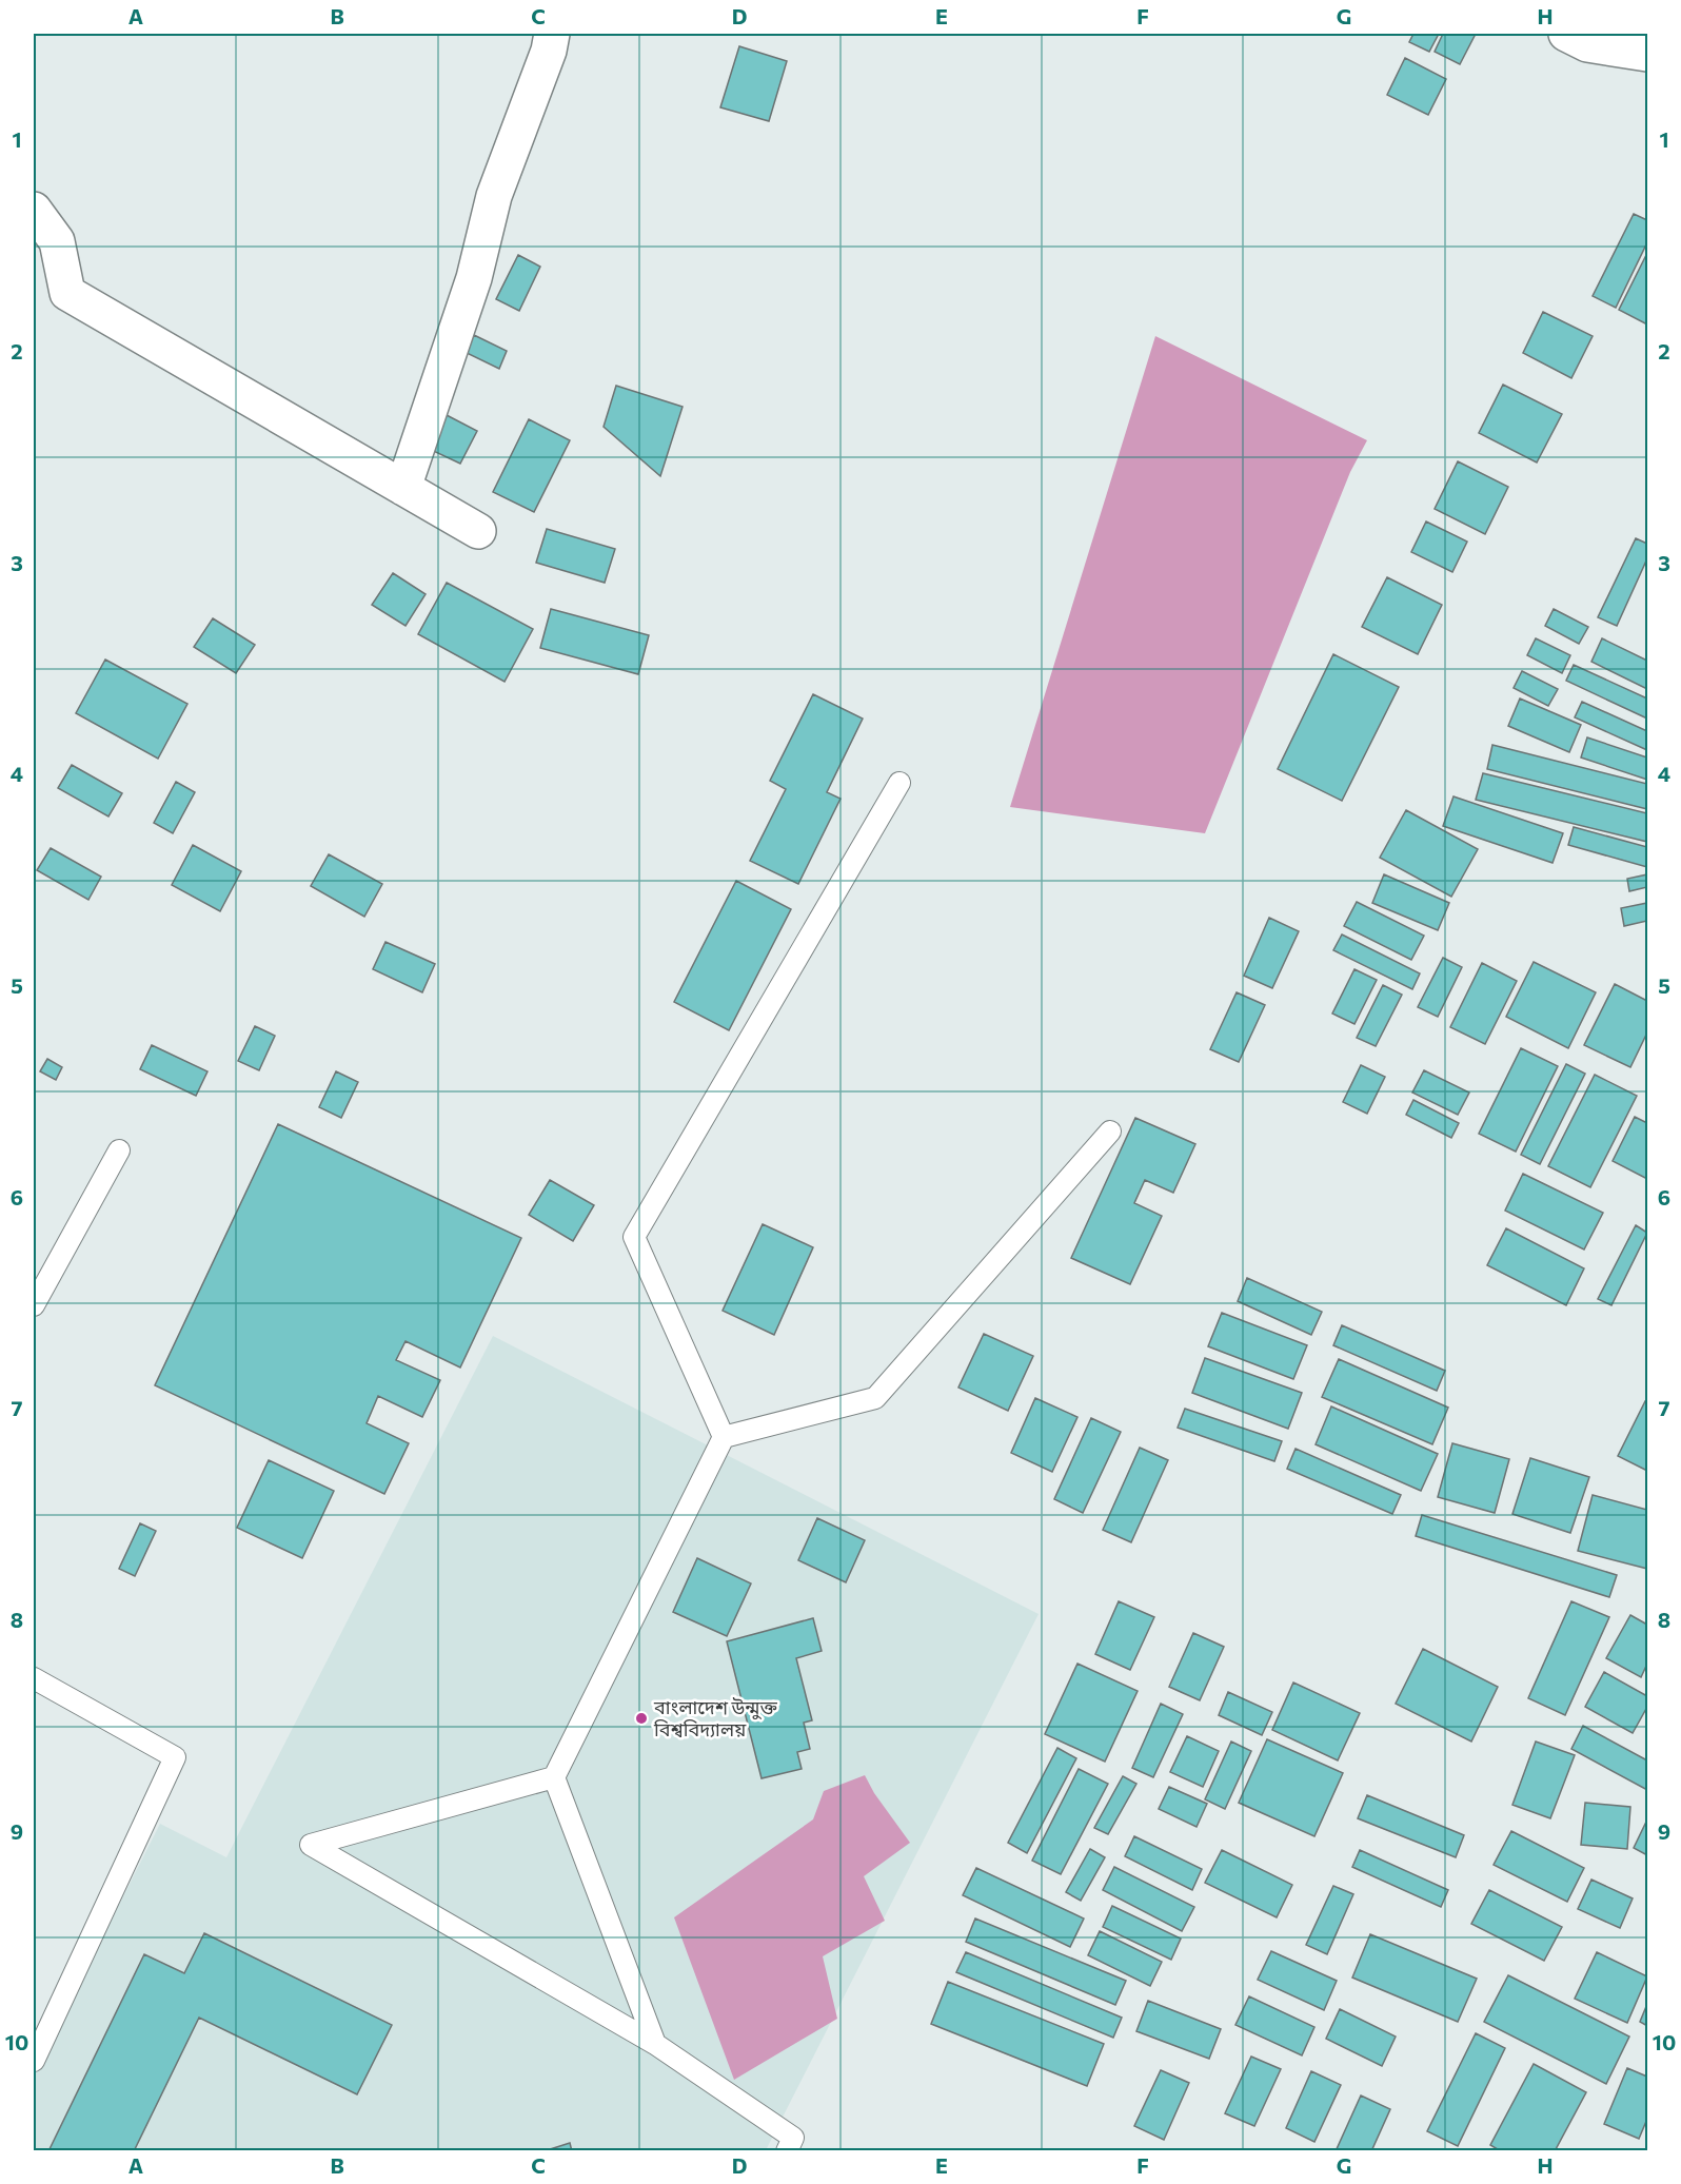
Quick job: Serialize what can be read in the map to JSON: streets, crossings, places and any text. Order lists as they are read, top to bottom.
{
  "places": ["বাংলাদেশ উন্মুক্ত বিশ্ববিদ্যালয়"],
  "grid": {
    "columns": [
      "A",
      "B",
      "C",
      "D",
      "E",
      "F",
      "G",
      "H"
    ],
    "rows": [
      "1",
      "2",
      "3",
      "4",
      "5",
      "6",
      "7",
      "8",
      "9",
      "10"
    ]
  }
}
